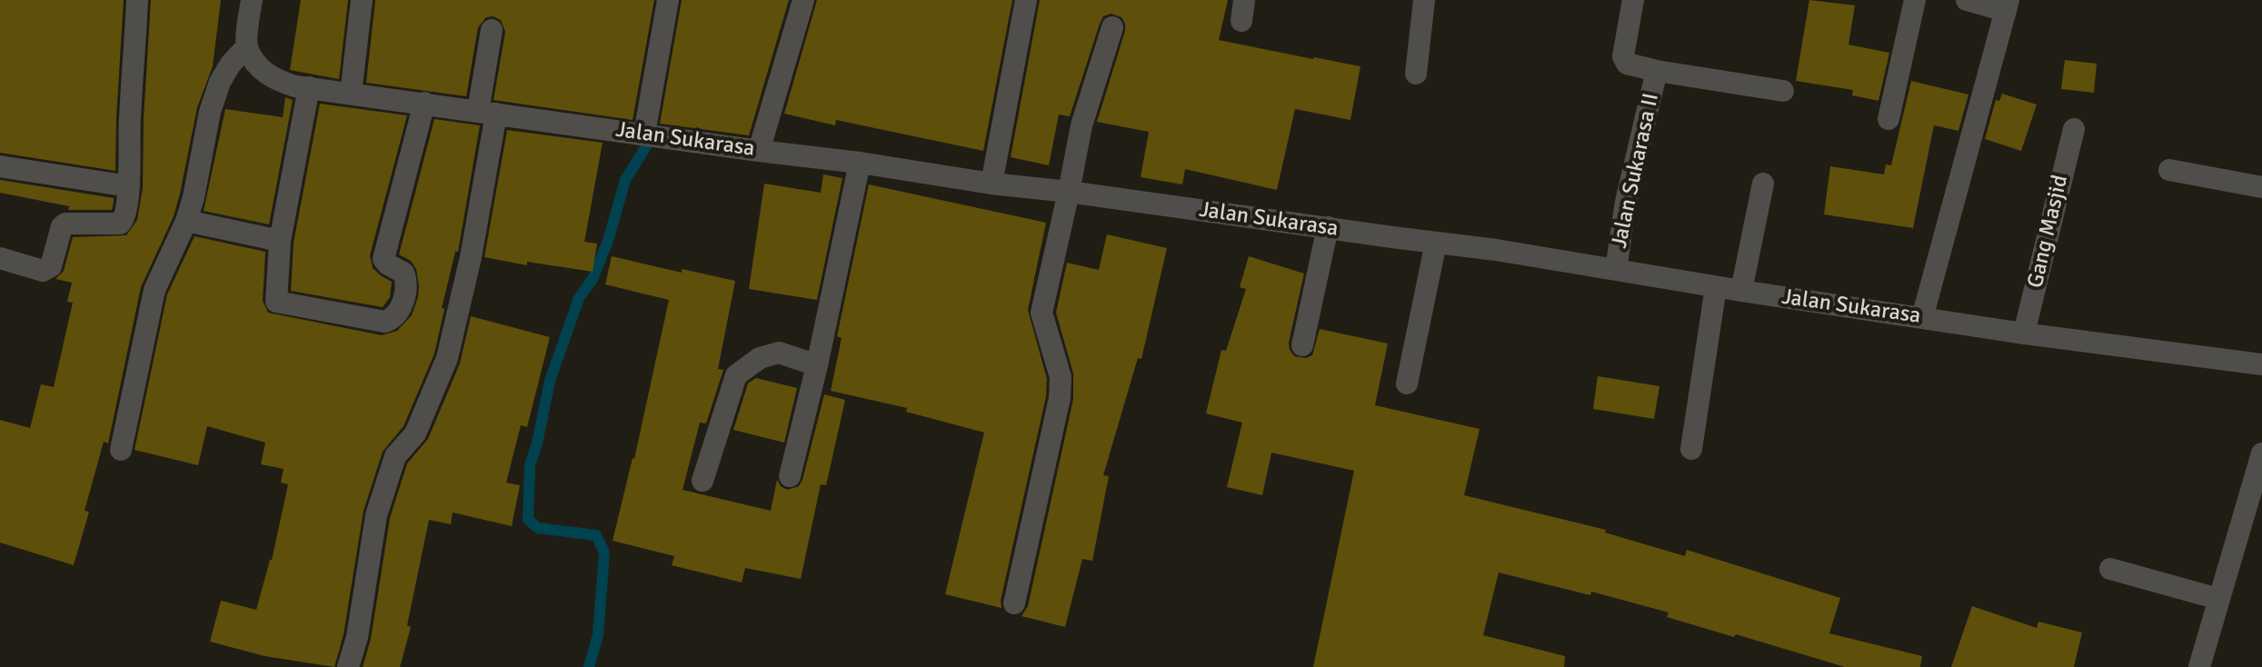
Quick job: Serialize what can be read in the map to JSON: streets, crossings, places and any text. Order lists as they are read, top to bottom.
{
  "streets": {
    "street": ["Jalan Sukarasa", "Jalan Sukarasa II", "Gang Masjid"]
  },
  "crossings": [
    ["Jalan Sukarasa", "Jalan Sukarasa II"],
    ["Jalan Sukarasa", "Gang Masjid"]
  ]
}
